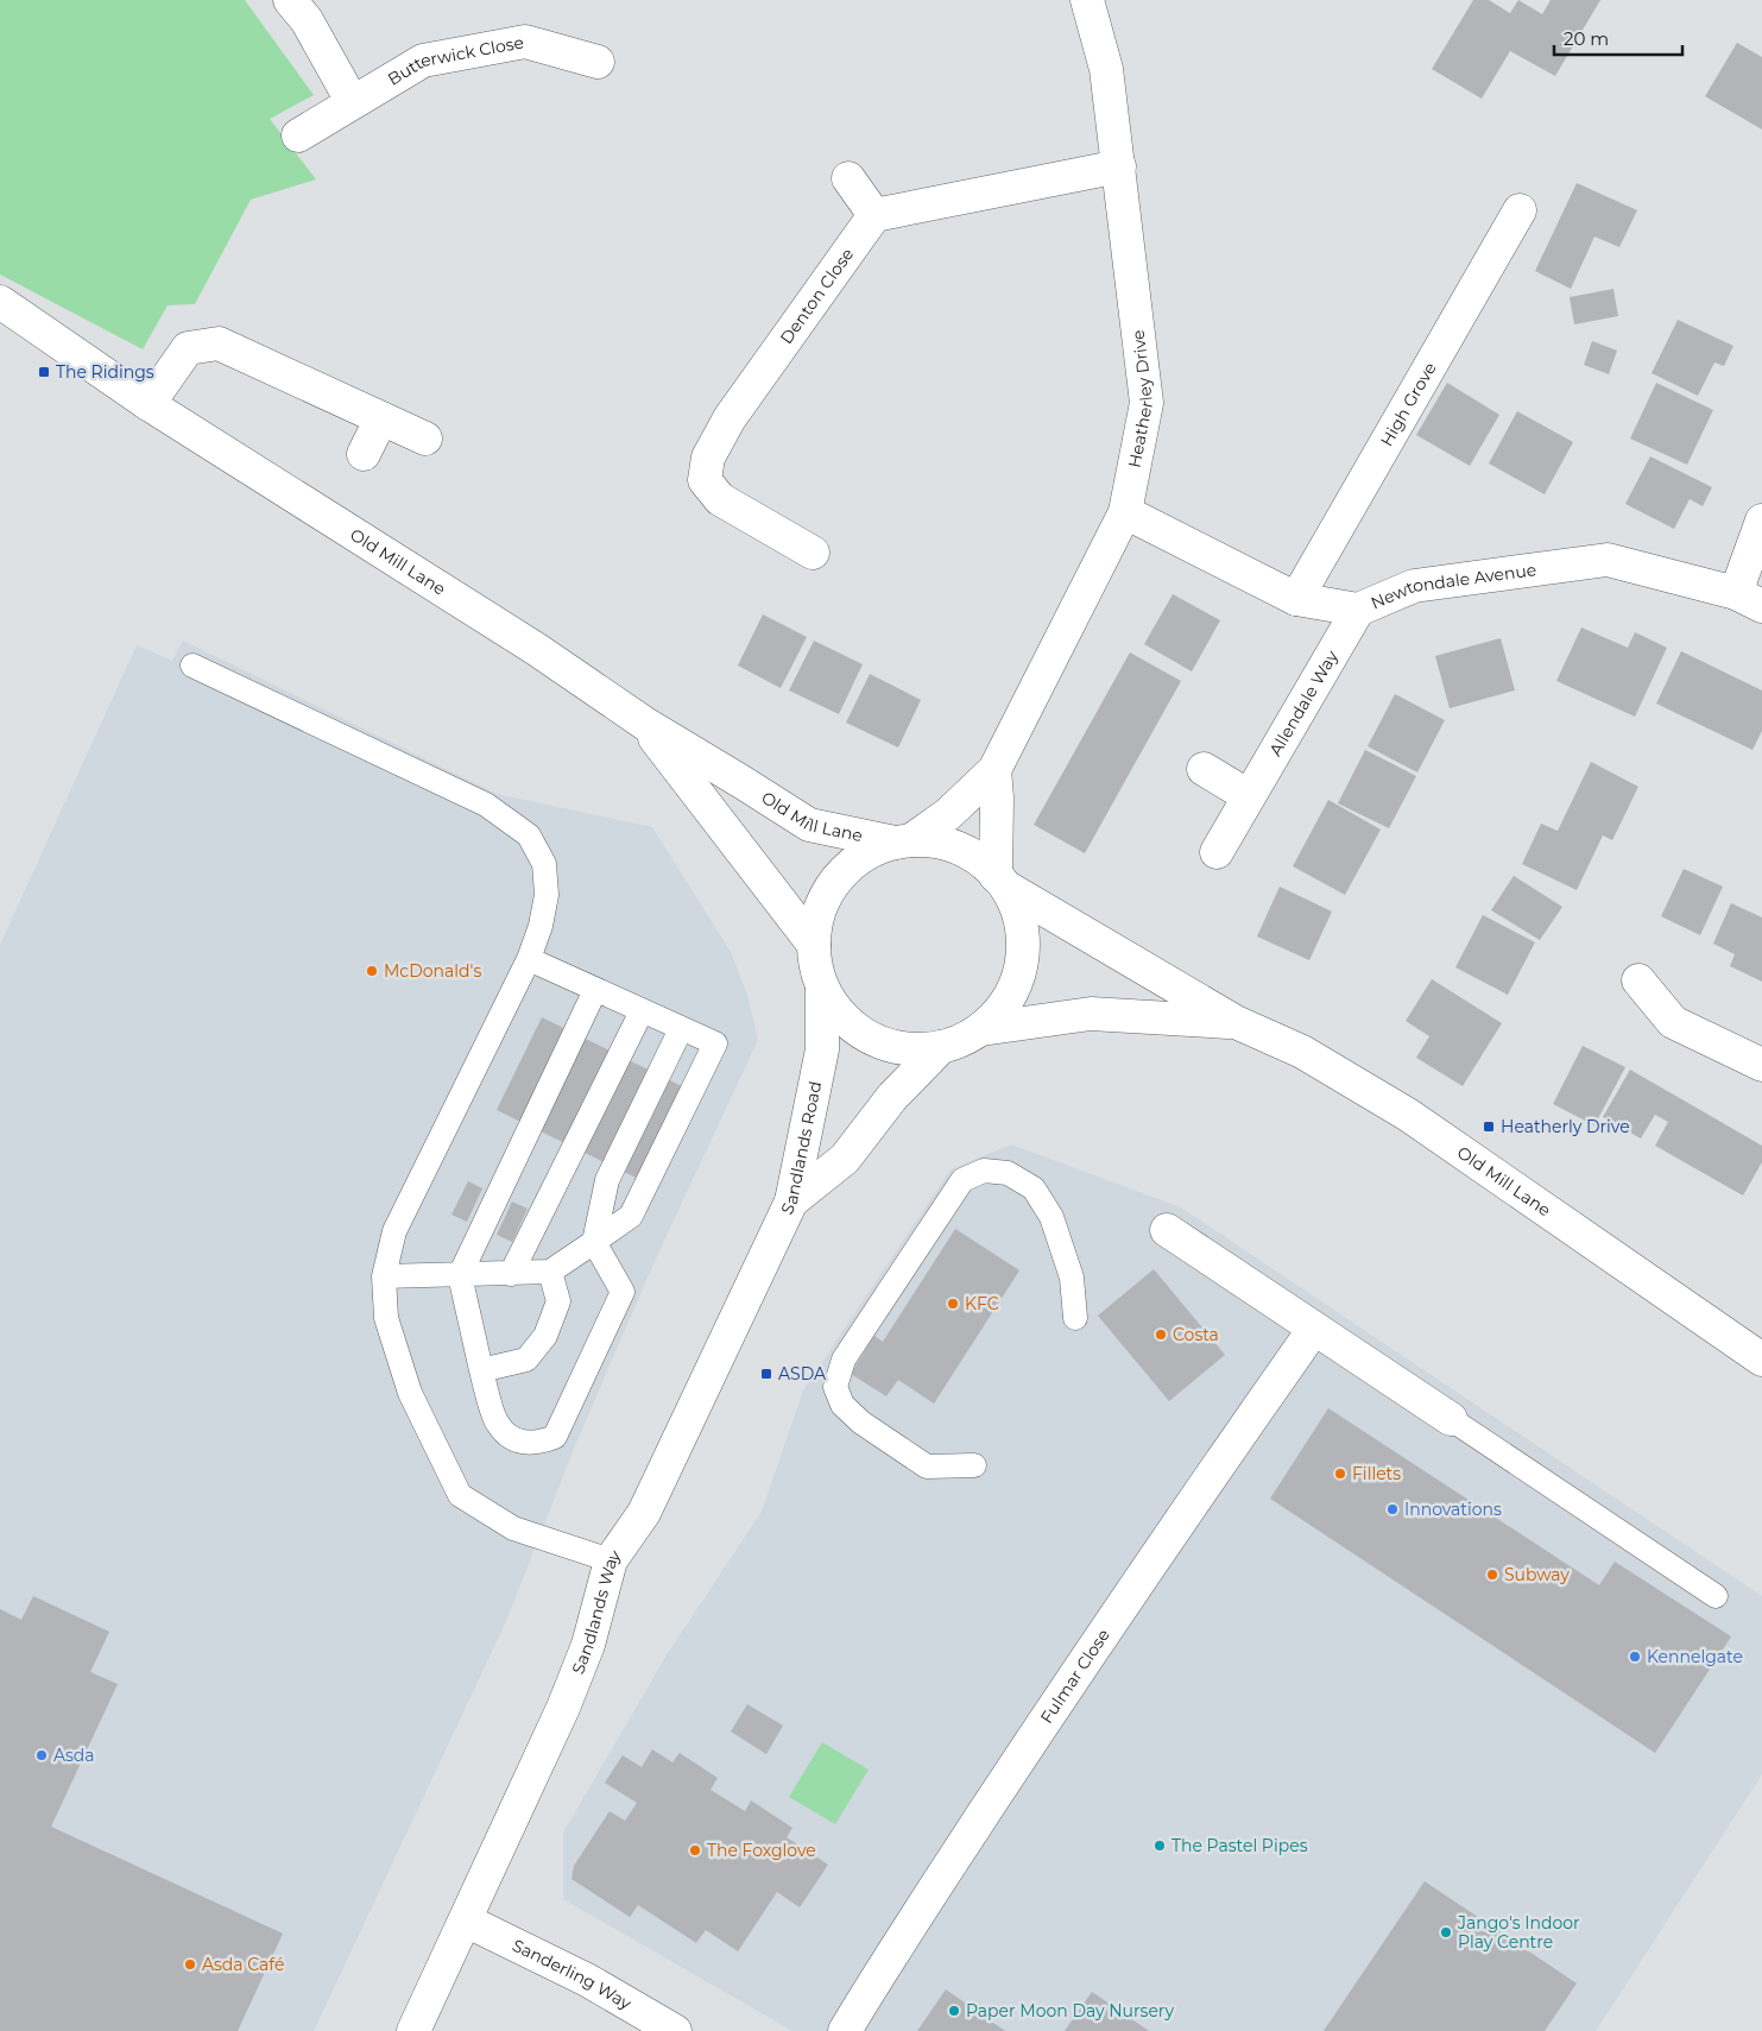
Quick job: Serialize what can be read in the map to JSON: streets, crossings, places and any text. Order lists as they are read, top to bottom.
{
  "streets": {
    "street": [
      "Butterwick Close",
      "Denton Close",
      "Heatherley Drive",
      "High Grove",
      "Old Mill Lane",
      "Newtondale Avenue",
      "Allendale Way",
      "Sandlands Road",
      "Sandlands Way",
      "Fulmar Close",
      "Sanderling Way"
    ]
  },
  "crossings": [
    ["Heatherley Drive", "Old Mill Lane"],
    ["Heatherley Drive", "Newtondale Avenue"],
    ["Heatherley Drive", "Sandlands Road"],
    ["High Grove", "Newtondale Avenue"],
    ["Old Mill Lane", "Sandlands Road"],
    ["Newtondale Avenue", "Allendale Way"],
    ["Sandlands Road", "Sandlands Way"],
    ["Sandlands Way", "Sanderling Way"]
  ],
  "places": {
    "transit": ["The Ridings", "Heatherly Drive", "ASDA"],
    "other": [
      "McDonald's",
      "KFC",
      "Costa",
      "Fillets",
      "Innovations",
      "Subway",
      "Kennelgate",
      "Asda",
      "The Pastel Pipes",
      "The Foxglove",
      "Jango's Indoor Play Centre",
      "Asda Café",
      "Paper Moon Day Nursery"
    ]
  },
  "scale_bar": "20 m"
}
